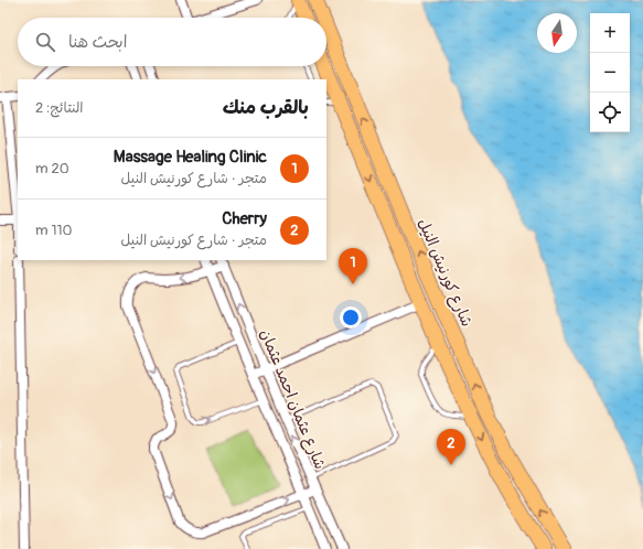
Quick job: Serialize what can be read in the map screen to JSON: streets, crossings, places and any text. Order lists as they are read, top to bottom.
{
  "streets": {
    "highway": ["شارع كورنيش النيل"],
    "street": ["شارع عثمان احمد عثمان"]
  },
  "north": "bottom",
  "page": {
    "map_buttons": ["+", "−"],
    "search": "ابحث هنا",
    "heading": ["بالقرب منك", "النتائج: 2"],
    "list": [
      {
        "mark": "1",
        "name": "Massage Healing Clinic",
        "note": "متجر · شارع كورنيش النيل",
        "value": "20 m"
      },
      {
        "mark": "2",
        "name": "Cherry",
        "note": "متجر · شارع كورنيش النيل",
        "value": "110 m"
      }
    ],
    "pins": ["1", "2"]
  }
}
